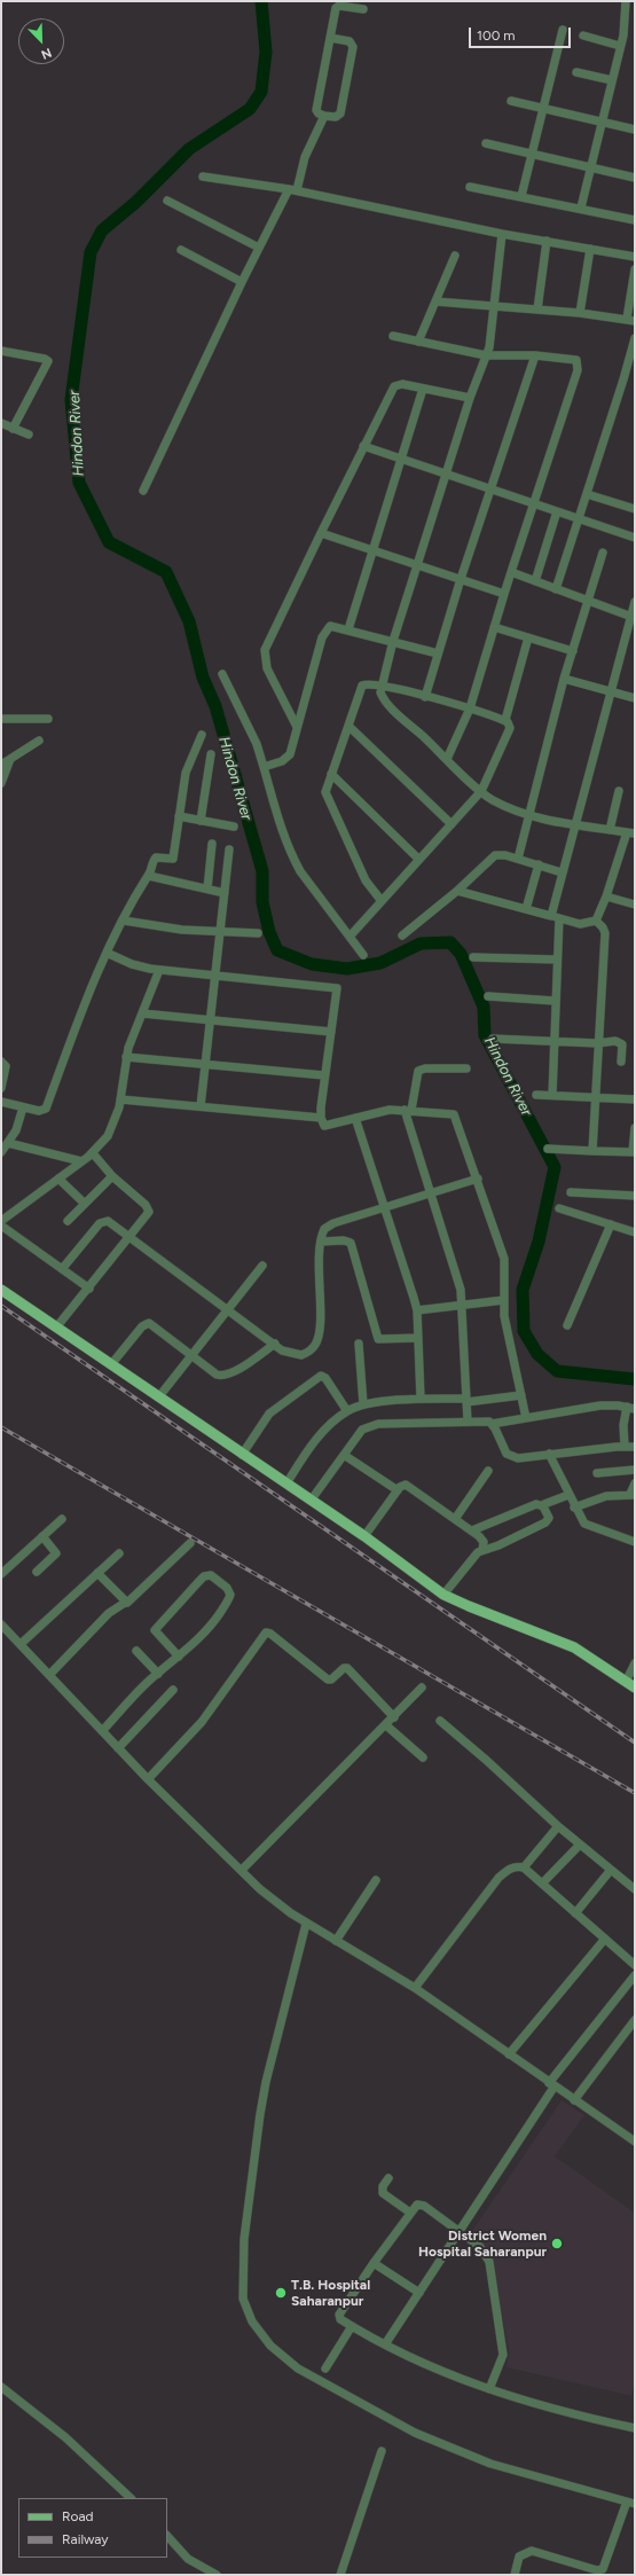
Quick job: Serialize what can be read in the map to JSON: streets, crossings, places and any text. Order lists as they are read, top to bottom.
{
  "water": ["Hindon River"],
  "places": ["District Women Hospital Saharanpur", "T.B. Hospital Saharanpur"],
  "legend": ["Road", "Railway"],
  "scale_bar": "100 m",
  "north": "bottom right"
}
